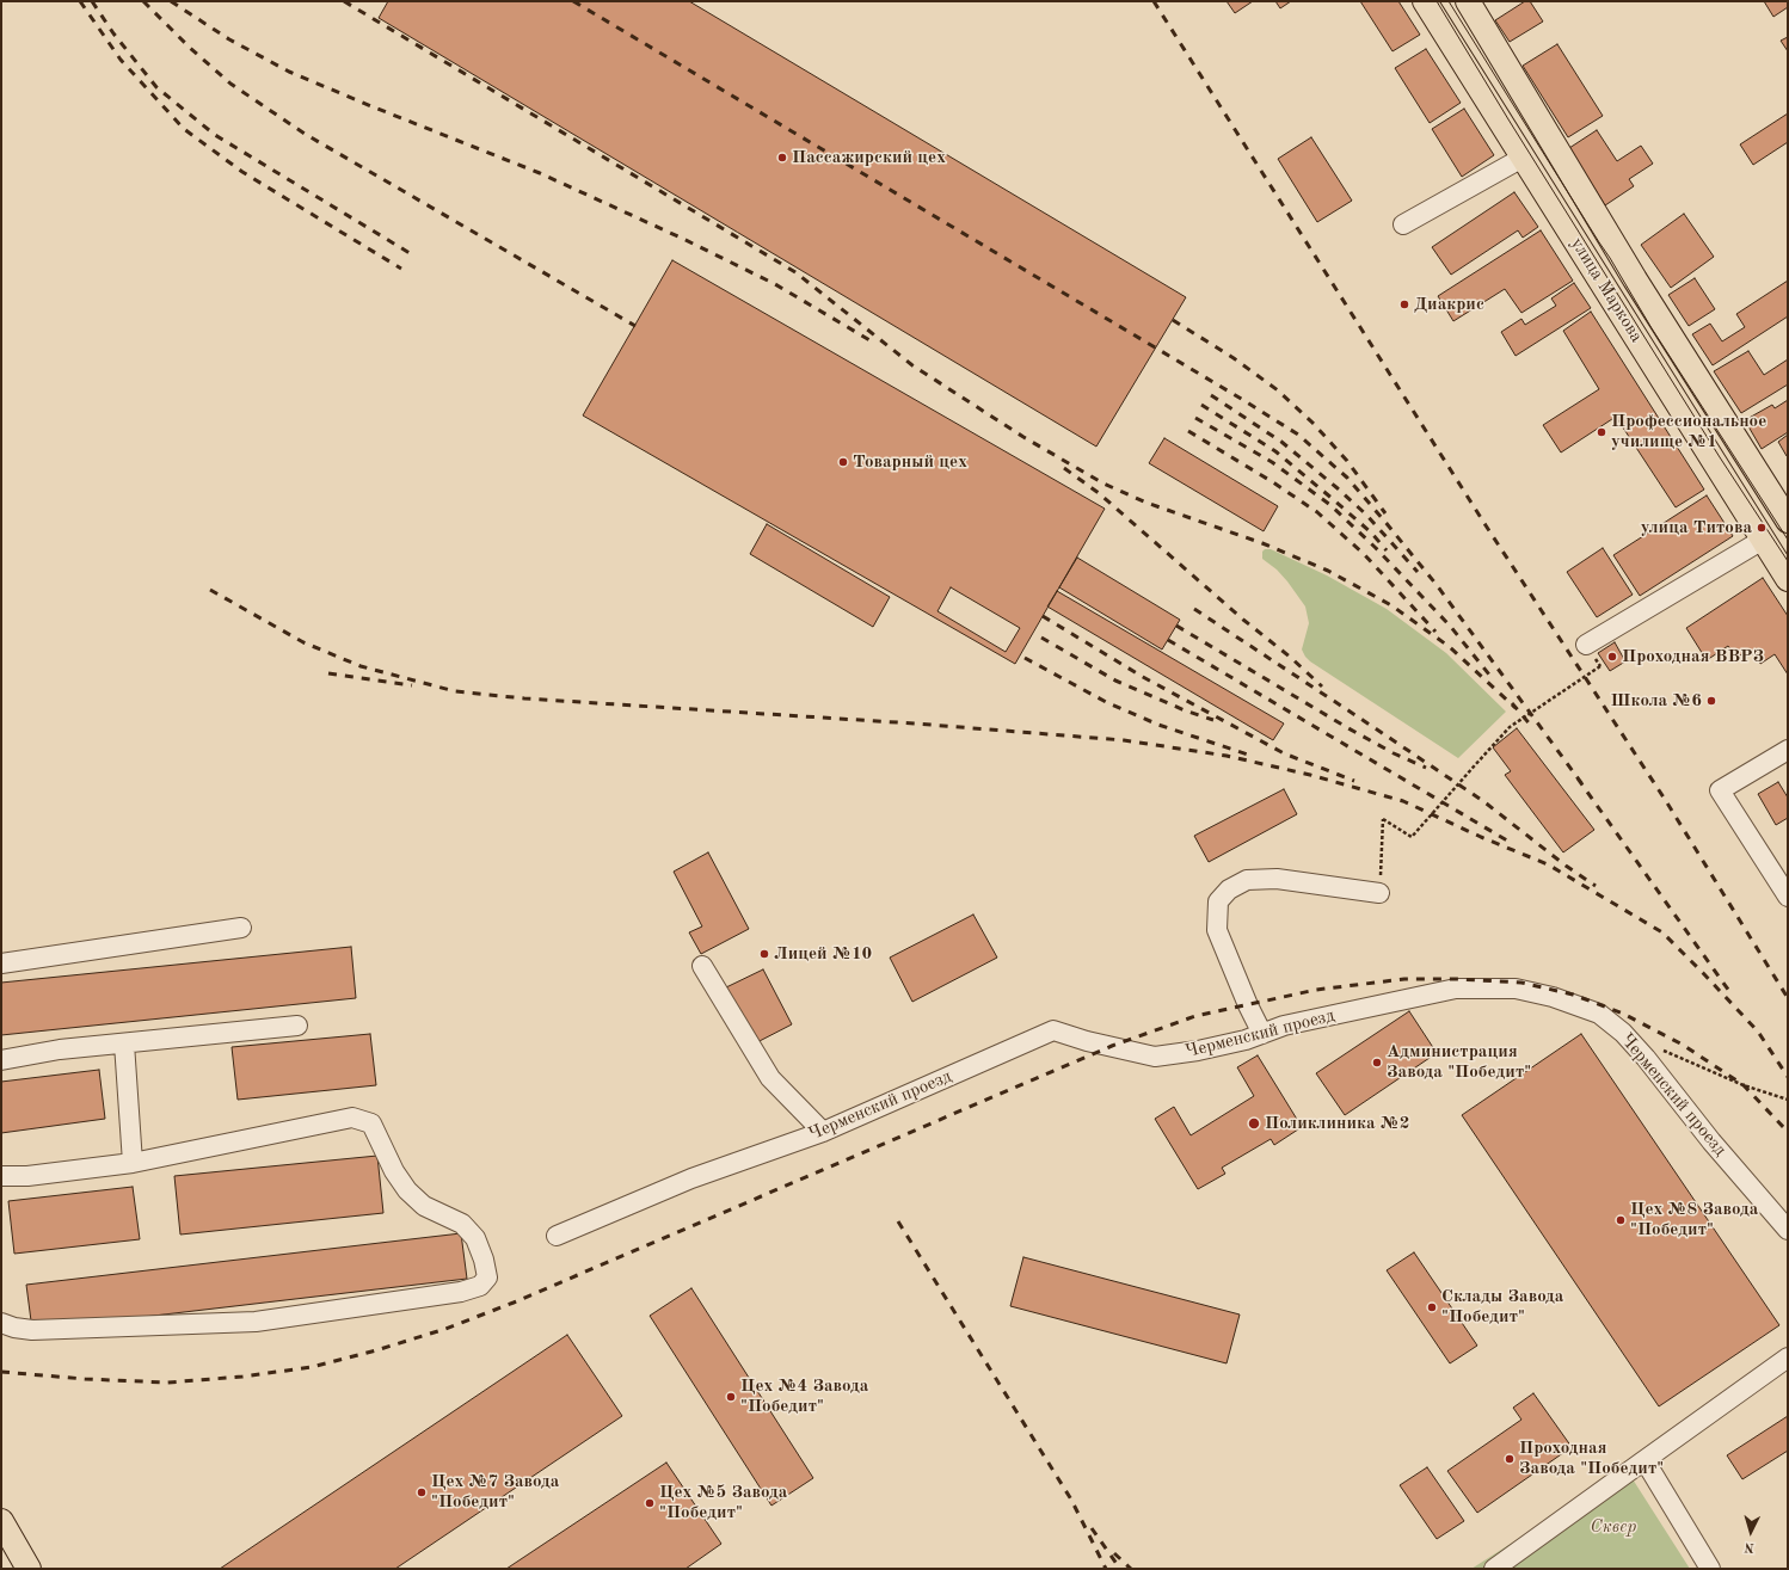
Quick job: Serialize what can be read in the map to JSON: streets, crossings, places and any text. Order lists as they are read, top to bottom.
{
  "streets": {
    "main road": ["улица Маркова"],
    "street": ["Черменский проезд"]
  },
  "parks": ["Сквер"],
  "places": [
    "Пассажирский цех",
    "Диакрис",
    "Профессиональное училище №1",
    "Товарный цех",
    "улица Титова",
    "Проходная ВВРЗ",
    "Школа №6",
    "Лицей №10",
    "Администрация Завода \"Победит\"",
    "Поликлиника №2",
    "Цех №8 Завода \"Победит\"",
    "Склады Завода \"Победит\"",
    "Цех №4 Завода \"Победит\"",
    "Проходная Завода \"Победит\"",
    "Цех №7 Завода \"Победит\"",
    "Цех №5 Завода \"Победит\""
  ],
  "north": "bottom"
}
